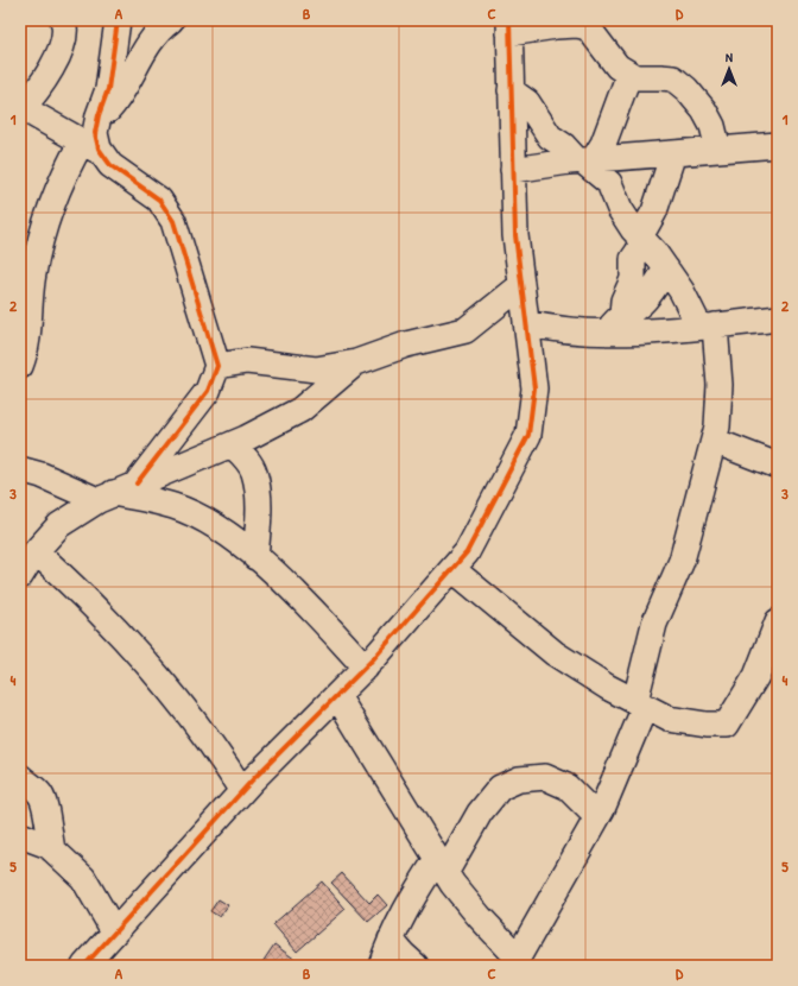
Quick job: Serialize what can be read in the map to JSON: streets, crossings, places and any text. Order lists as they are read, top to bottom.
{
  "north": "top",
  "grid": {
    "columns": [
      "A",
      "B",
      "C",
      "D"
    ],
    "rows": [
      "1",
      "2",
      "3",
      "4",
      "5"
    ]
  }
}
